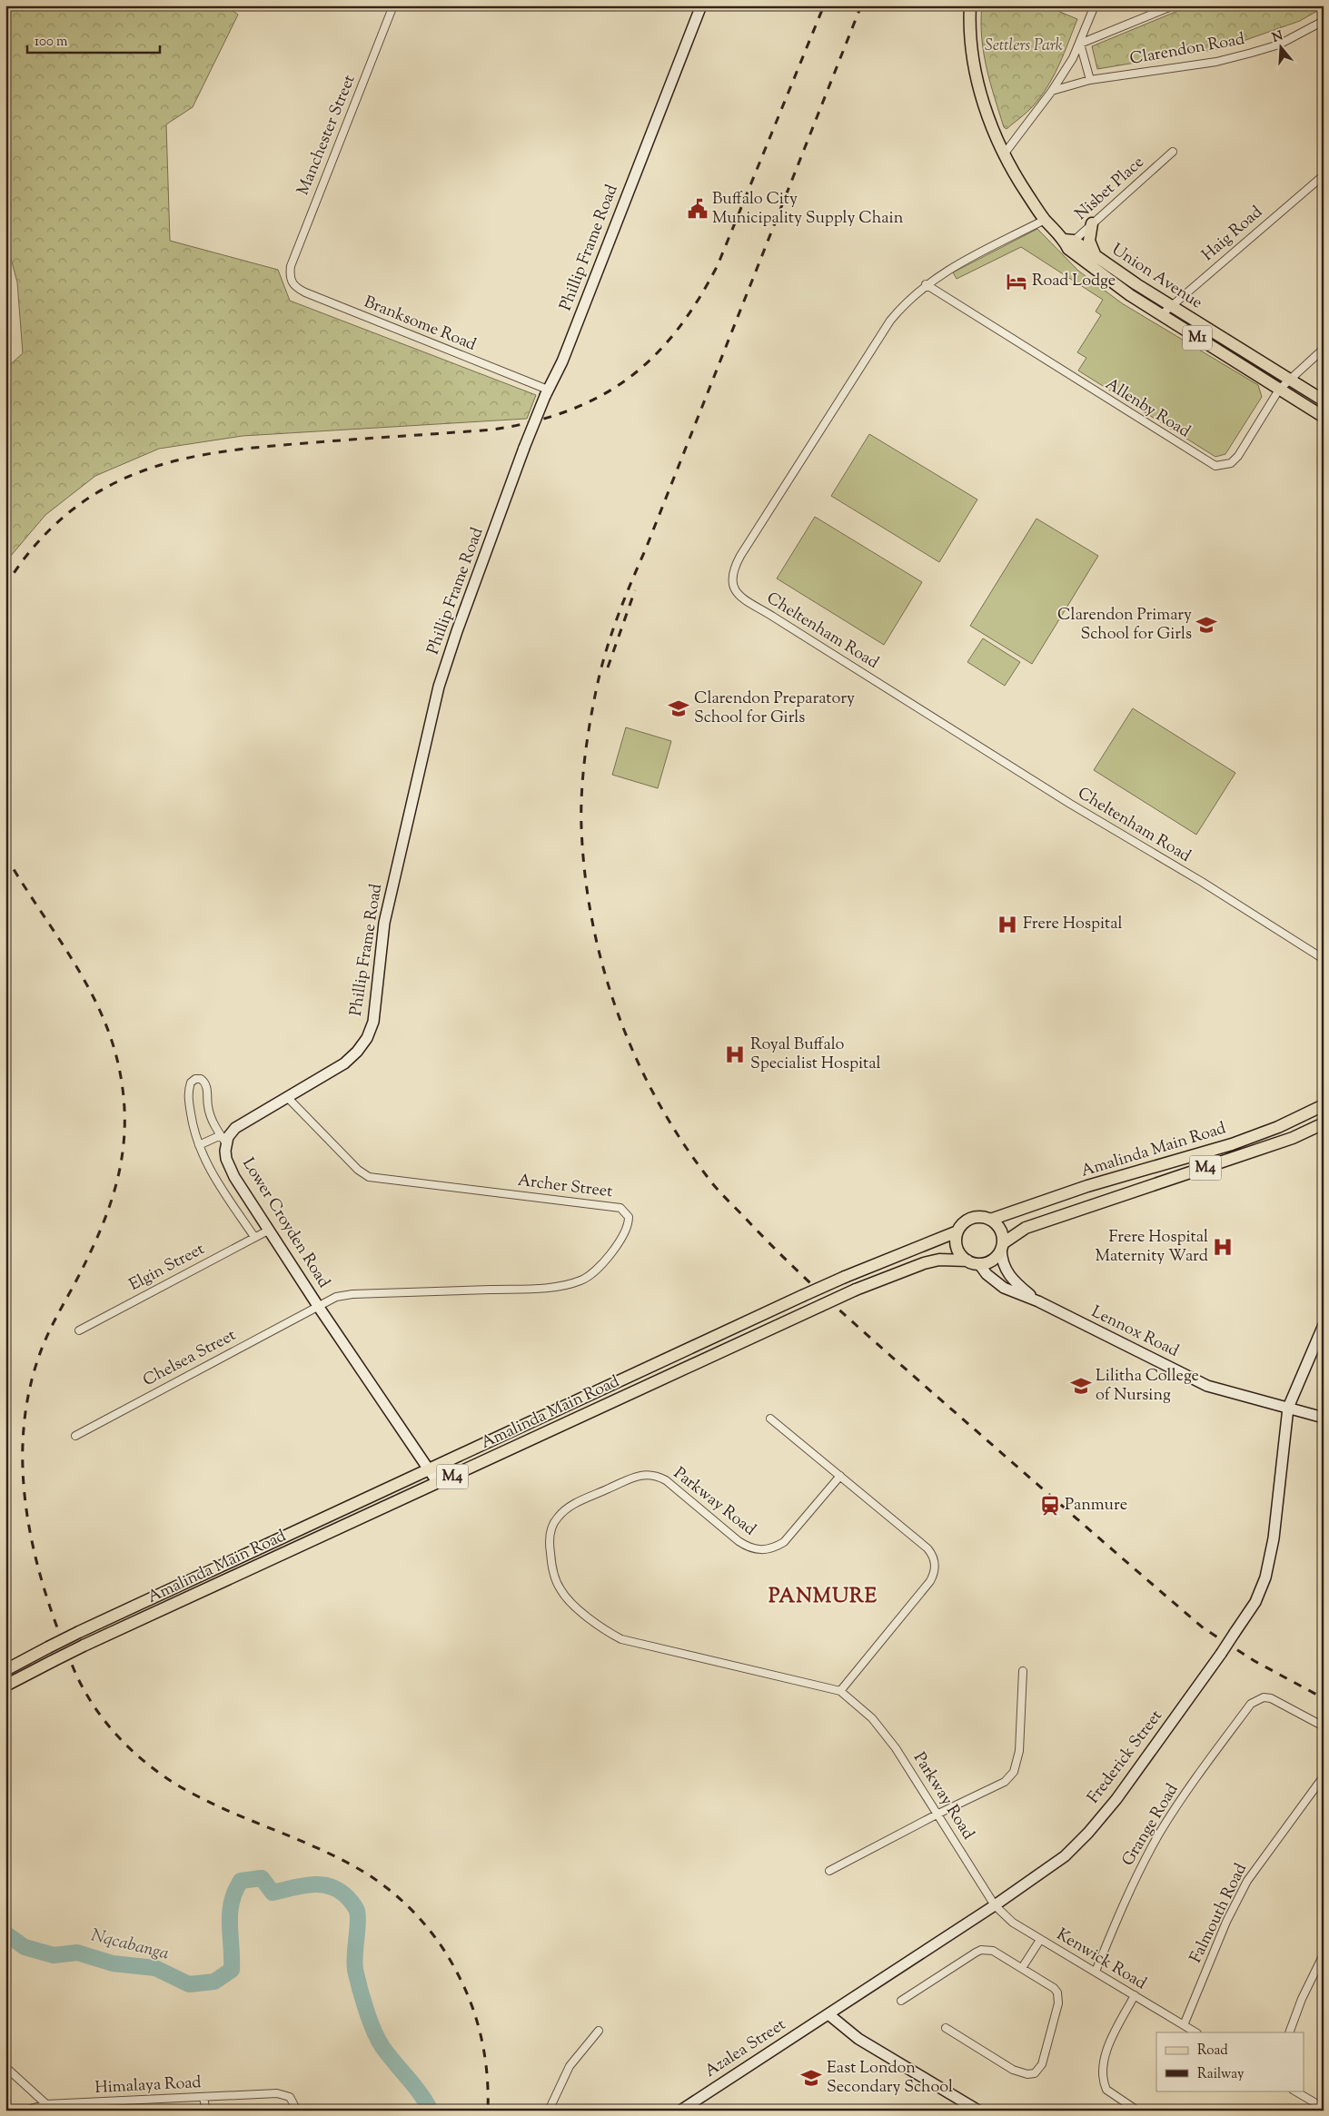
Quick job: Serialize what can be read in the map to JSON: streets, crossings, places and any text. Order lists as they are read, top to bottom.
{
  "streets": {
    "main road": [
      "Union Avenue",
      "M1",
      "Amalinda Main Road",
      "M4"
    ],
    "street": [
      "Clarendon Road",
      "Manchester Street",
      "Nisbet Place",
      "Haig Road",
      "Phillip Frame Road",
      "Branksome Road",
      "Allenby Road",
      "Cheltenham Road",
      "Archer Street",
      "Lower Croyden Road",
      "Elgin Street",
      "Lennox Road",
      "Chelsea Street",
      "Parkway Road",
      "Frederick Street",
      "Grange Road",
      "Falmouth Road",
      "Kenwick Road",
      "Azalea Street",
      "Himalaya Road"
    ]
  },
  "crossings": [
    ["Manchester Street", "Branksome Road"],
    ["Nisbet Place", "Union Avenue"],
    ["Haig Road", "Union Avenue"],
    ["Phillip Frame Road", "Branksome Road"],
    ["Phillip Frame Road", "Archer Street"],
    ["Phillip Frame Road", "Lower Croyden Road"],
    ["Union Avenue", "Allenby Road"],
    ["Union Avenue", "Cheltenham Road"],
    ["Allenby Road", "Cheltenham Road"],
    ["Amalinda Main Road", "Lower Croyden Road"],
    ["Amalinda Main Road", "Lennox Road"],
    ["Archer Street", "Lower Croyden Road"],
    ["Archer Street", "Chelsea Street"],
    ["Lower Croyden Road", "Elgin Street"],
    ["Lower Croyden Road", "Chelsea Street"],
    ["Lennox Road", "Frederick Street"],
    ["Parkway Road", "Frederick Street"],
    ["Parkway Road", "Kenwick Road"],
    ["Frederick Street", "Kenwick Road"],
    ["Frederick Street", "Azalea Street"],
    ["Grange Road", "Kenwick Road"],
    ["Falmouth Road", "Kenwick Road"]
  ],
  "districts": ["PANMURE"],
  "water": ["Nqcabanga"],
  "parks": ["Settlers Park"],
  "places": {
    "public building": ["Buffalo City Municipality Supply Chain"],
    "hotel": ["Road Lodge"],
    "school or university": [
      "Clarendon Primary School for Girls",
      "Clarendon Preparatory School for Girls",
      "Lilitha College of Nursing",
      "East London Secondary School"
    ],
    "hospital": ["Frere Hospital", "Royal Buffalo Specialist Hospital", "Frere Hospital Maternity Ward"],
    "station": ["Panmure"]
  },
  "legend": ["Road", "Railway"],
  "scale_bar": "100 m",
  "north": "top"
}
